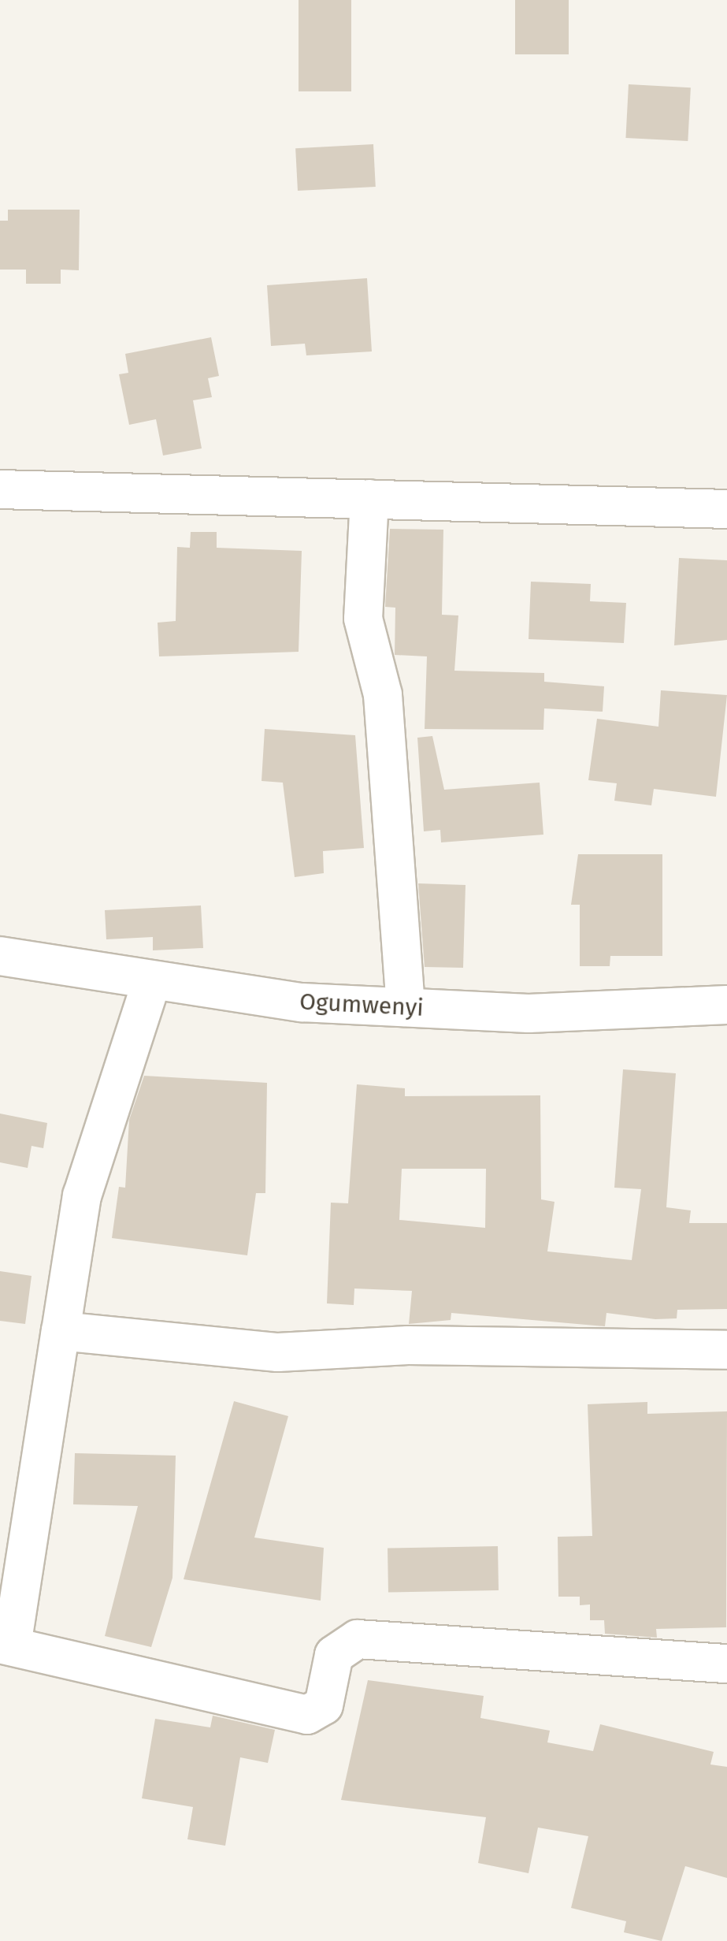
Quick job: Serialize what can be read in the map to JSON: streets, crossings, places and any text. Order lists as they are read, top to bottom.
{
  "streets": {
    "street": ["Ogumwenyi"]
  }
}
